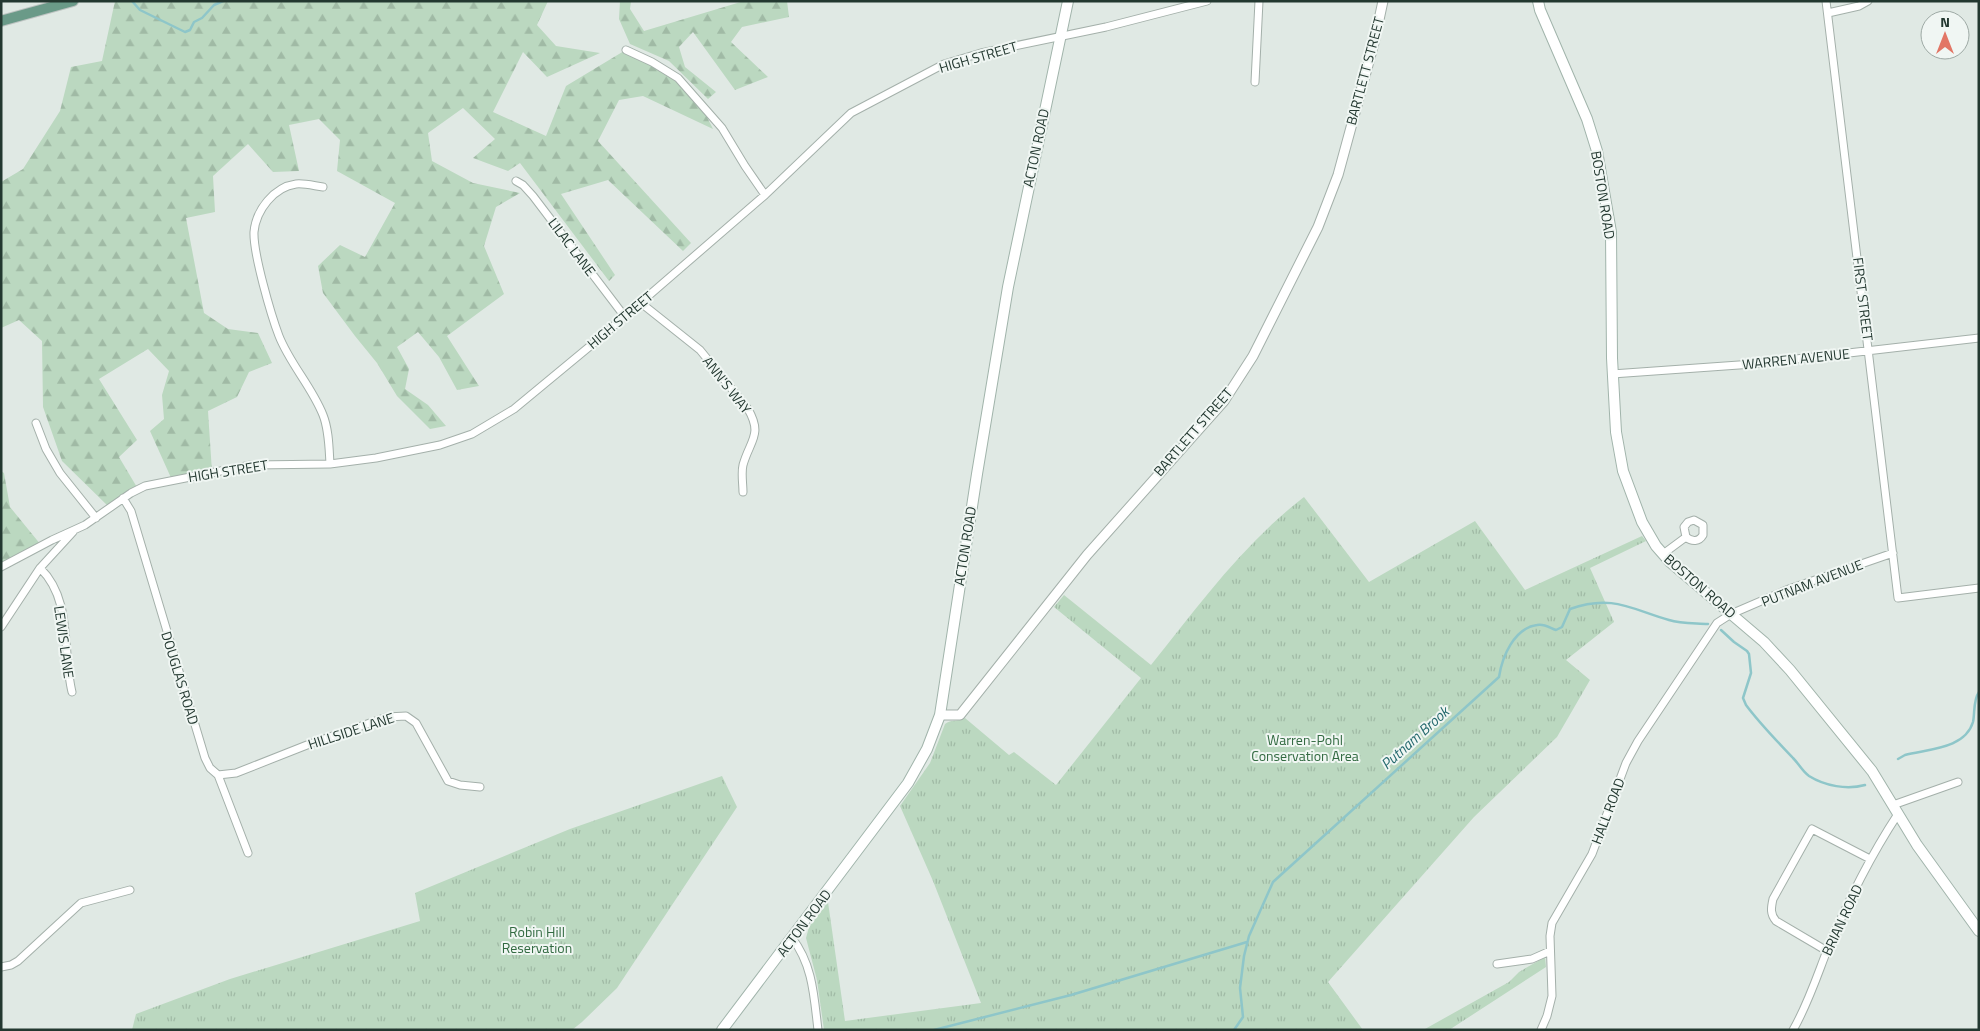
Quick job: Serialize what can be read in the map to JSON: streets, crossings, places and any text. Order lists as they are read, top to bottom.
{
  "streets": {
    "main road": ["ACTON ROAD", "BOSTON ROAD"],
    "street": [
      "HIGH STREET",
      "BARTLETT STREET",
      "LILAC LANE",
      "FIRST STREET",
      "WARREN AVENUE",
      "ANN'S WAY",
      "PUTNAM AVENUE",
      "LEWIS LANE",
      "DOUGLAS ROAD",
      "HILLSIDE LANE",
      "HALL ROAD",
      "BRIAN ROAD"
    ]
  },
  "crossings": [
    ["HIGH STREET", "ACTON ROAD"],
    ["HIGH STREET", "LILAC LANE"],
    ["HIGH STREET", "ANN'S WAY"],
    ["HIGH STREET", "DOUGLAS ROAD"],
    ["BARTLETT STREET", "ACTON ROAD"],
    ["BOSTON ROAD", "WARREN AVENUE"],
    ["BOSTON ROAD", "PUTNAM AVENUE"],
    ["BOSTON ROAD", "HALL ROAD"],
    ["BOSTON ROAD", "BRIAN ROAD"],
    ["FIRST STREET", "WARREN AVENUE"],
    ["FIRST STREET", "PUTNAM AVENUE"],
    ["PUTNAM AVENUE", "HALL ROAD"],
    ["DOUGLAS ROAD", "HILLSIDE LANE"]
  ],
  "water": ["Putnam Brook"],
  "parks": ["Warren-Pohl Conservation Area", "Robin Hill Reservation"],
  "north": "top"
}
